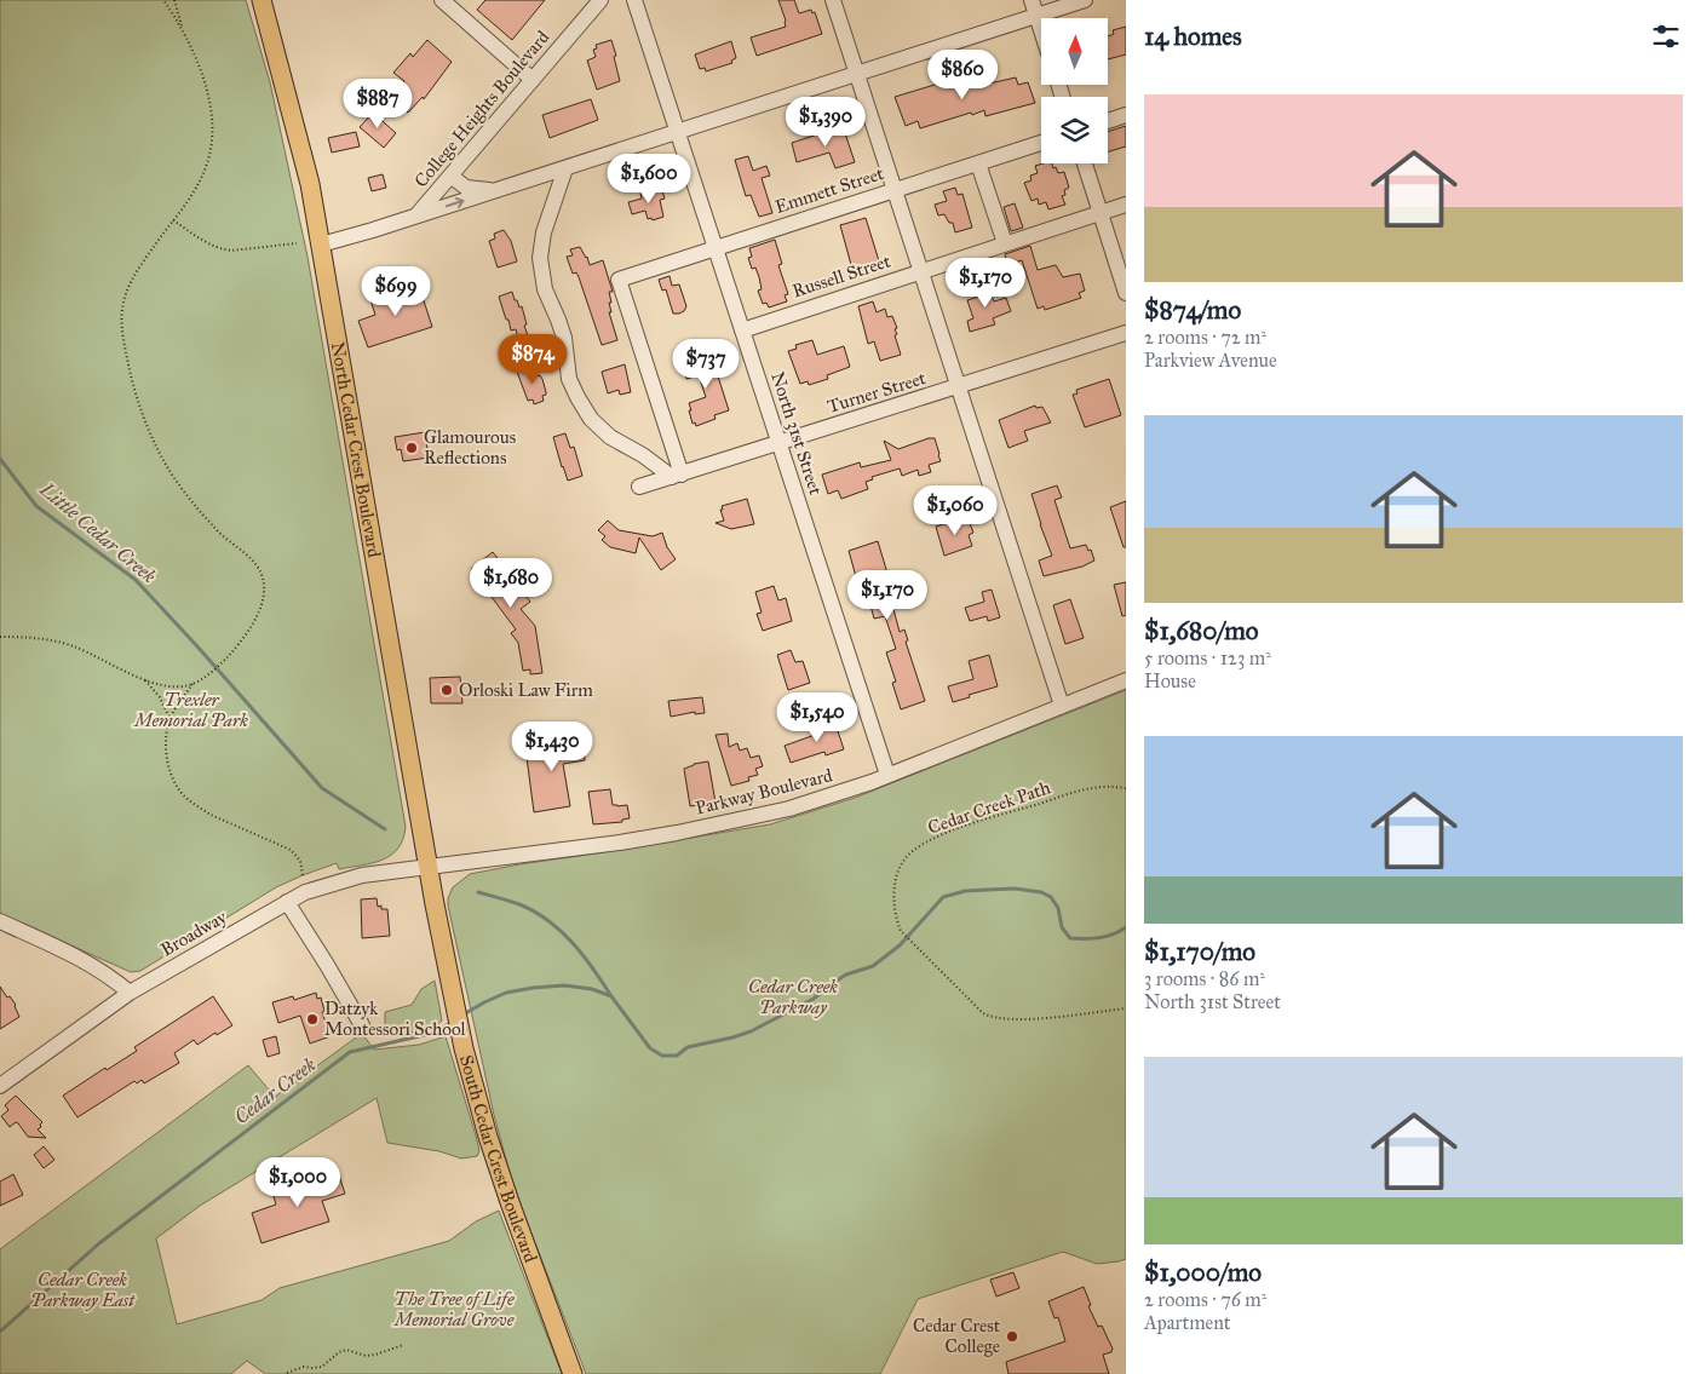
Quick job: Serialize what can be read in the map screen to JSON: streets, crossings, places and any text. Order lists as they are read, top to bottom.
{
  "streets": {
    "main road": ["North Cedar Crest Boulevard", "South Cedar Crest Boulevard"],
    "street": [
      "College Heights Boulevard",
      "Emmett Street",
      "Russell Street",
      "Turner Street",
      "North 31st Street",
      "Parkway Boulevard",
      "Broadway"
    ],
    "path": ["Cedar Creek Path"]
  },
  "crossings": [
    ["Emmett Street", "Turner Street"],
    ["Emmett Street", "North 31st Street"],
    ["Russell Street", "North 31st Street"],
    ["Turner Street", "North 31st Street"],
    ["North 31st Street", "Parkway Boulevard"],
    ["North Cedar Crest Boulevard", "Parkway Boulevard"],
    ["North Cedar Crest Boulevard", "Broadway"],
    ["North Cedar Crest Boulevard", "South Cedar Crest Boulevard"],
    ["Parkway Boulevard", "Broadway"],
    ["Parkway Boulevard", "South Cedar Crest Boulevard"],
    ["Broadway", "South Cedar Crest Boulevard"]
  ],
  "water": ["Little Cedar Creek", "Cedar Creek"],
  "parks": [
    "Trexler Memorial Park",
    "Cedar Creek Parkway",
    "Cedar Creek Parkway East",
    "The Tree of Life Memorial Grove"
  ],
  "places": [
    "Glamourous Reflections",
    "Orloski Law Firm",
    "Datzyk Montessori School",
    "Cedar Crest College"
  ],
  "north": "top",
  "page": {
    "heading": "14 homes",
    "price": [
      "$860",
      "$887",
      "$1,390",
      "$1,600",
      "$1,170",
      "$699",
      "$874",
      "$737",
      "$1,060",
      "$1,680",
      "$1,170",
      "$1,540",
      "$1,430",
      "$1,000"
    ],
    "list": [
      {
        "name": "$874/mo",
        "note": "2 rooms · 72 m² · Parkview Avenue"
      },
      {
        "name": "$1,680/mo",
        "note": "5 rooms · 123 m² · House"
      },
      {
        "name": "$1,170/mo",
        "note": "3 rooms · 86 m² · North 31st Street"
      },
      {
        "name": "$1,000/mo",
        "note": "2 rooms · 76 m² · Apartment"
      }
    ]
  }
}
